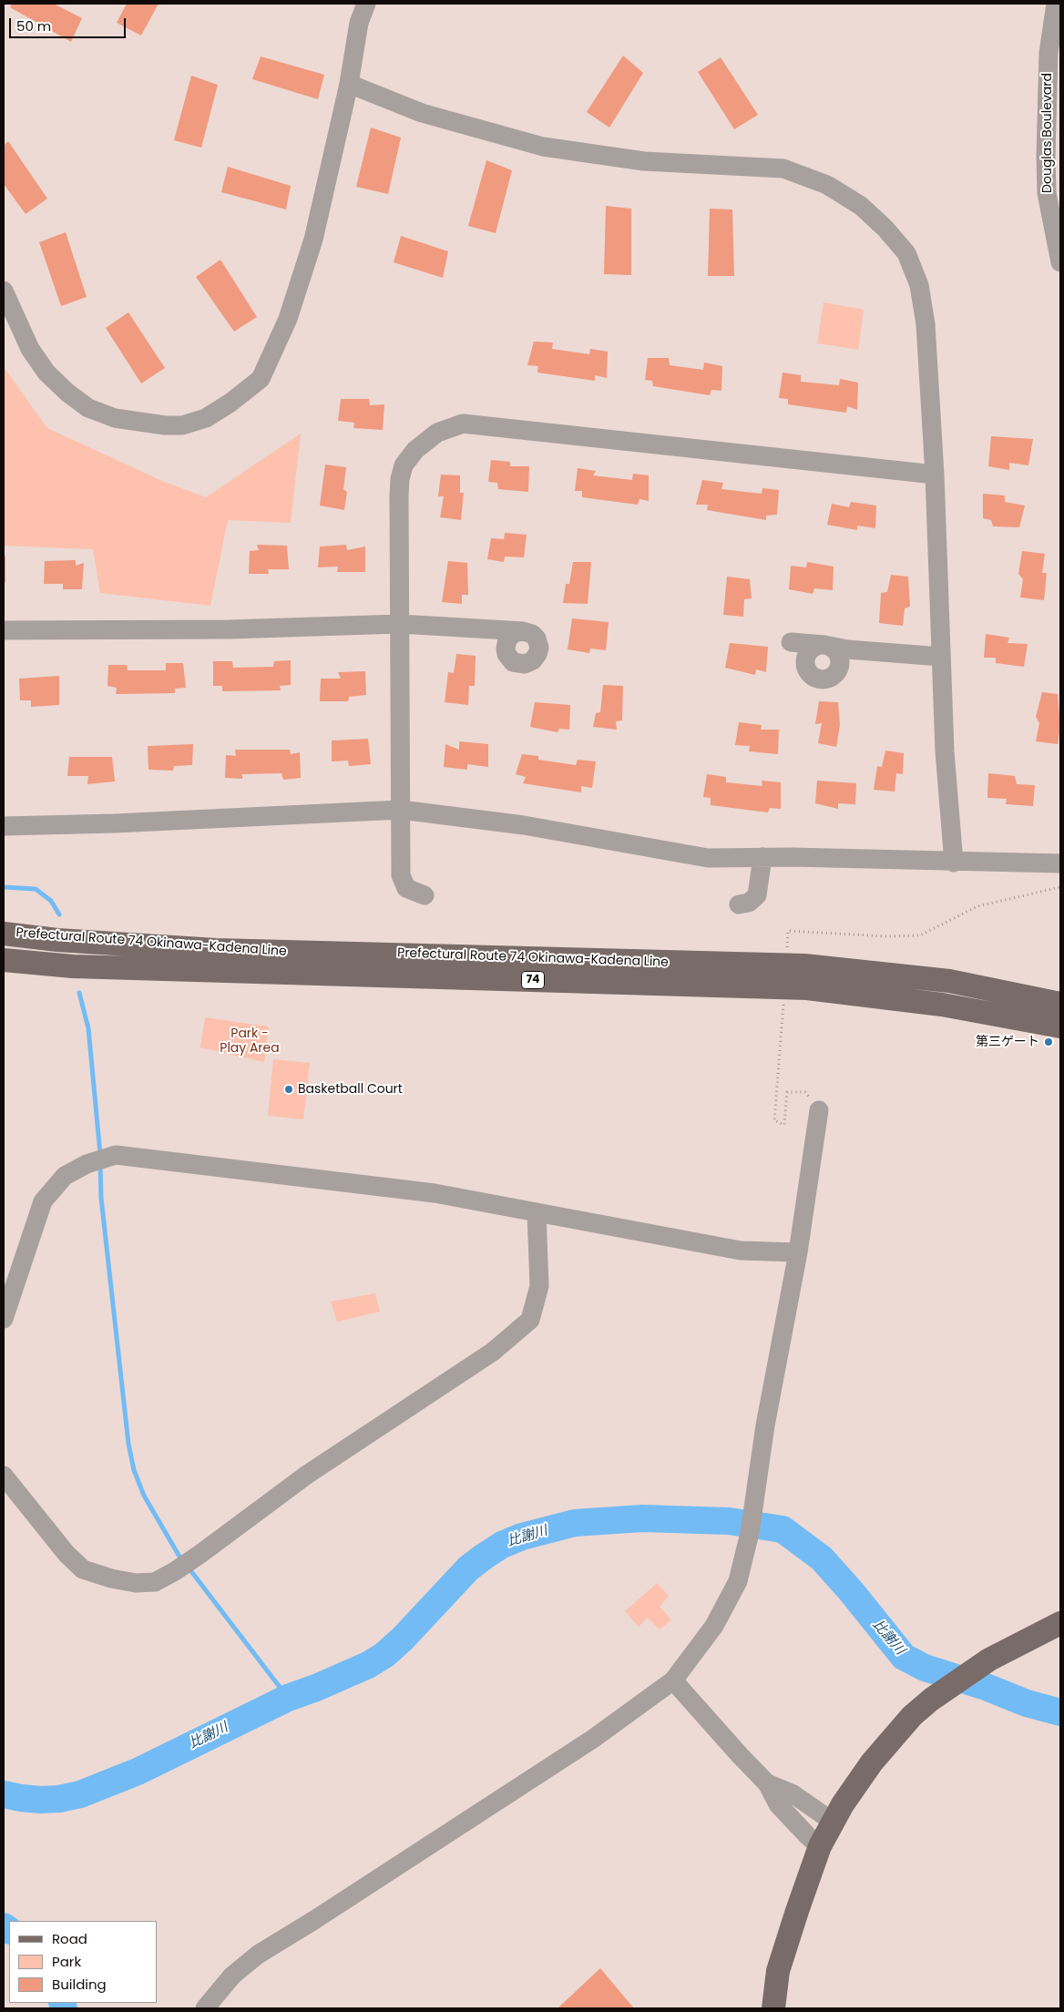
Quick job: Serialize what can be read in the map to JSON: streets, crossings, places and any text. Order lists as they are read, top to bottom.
{
  "streets": {
    "main road": ["Prefectural Route 74 Okinawa-Kadena Line", "74"],
    "street": ["Douglas Boulevard"]
  },
  "water": ["比謝川"],
  "parks": ["Park - Play Area"],
  "places": ["第三ゲート", "Basketball Court"],
  "legend": ["Road", "Park", "Building"],
  "scale_bar": "50 m"
}
